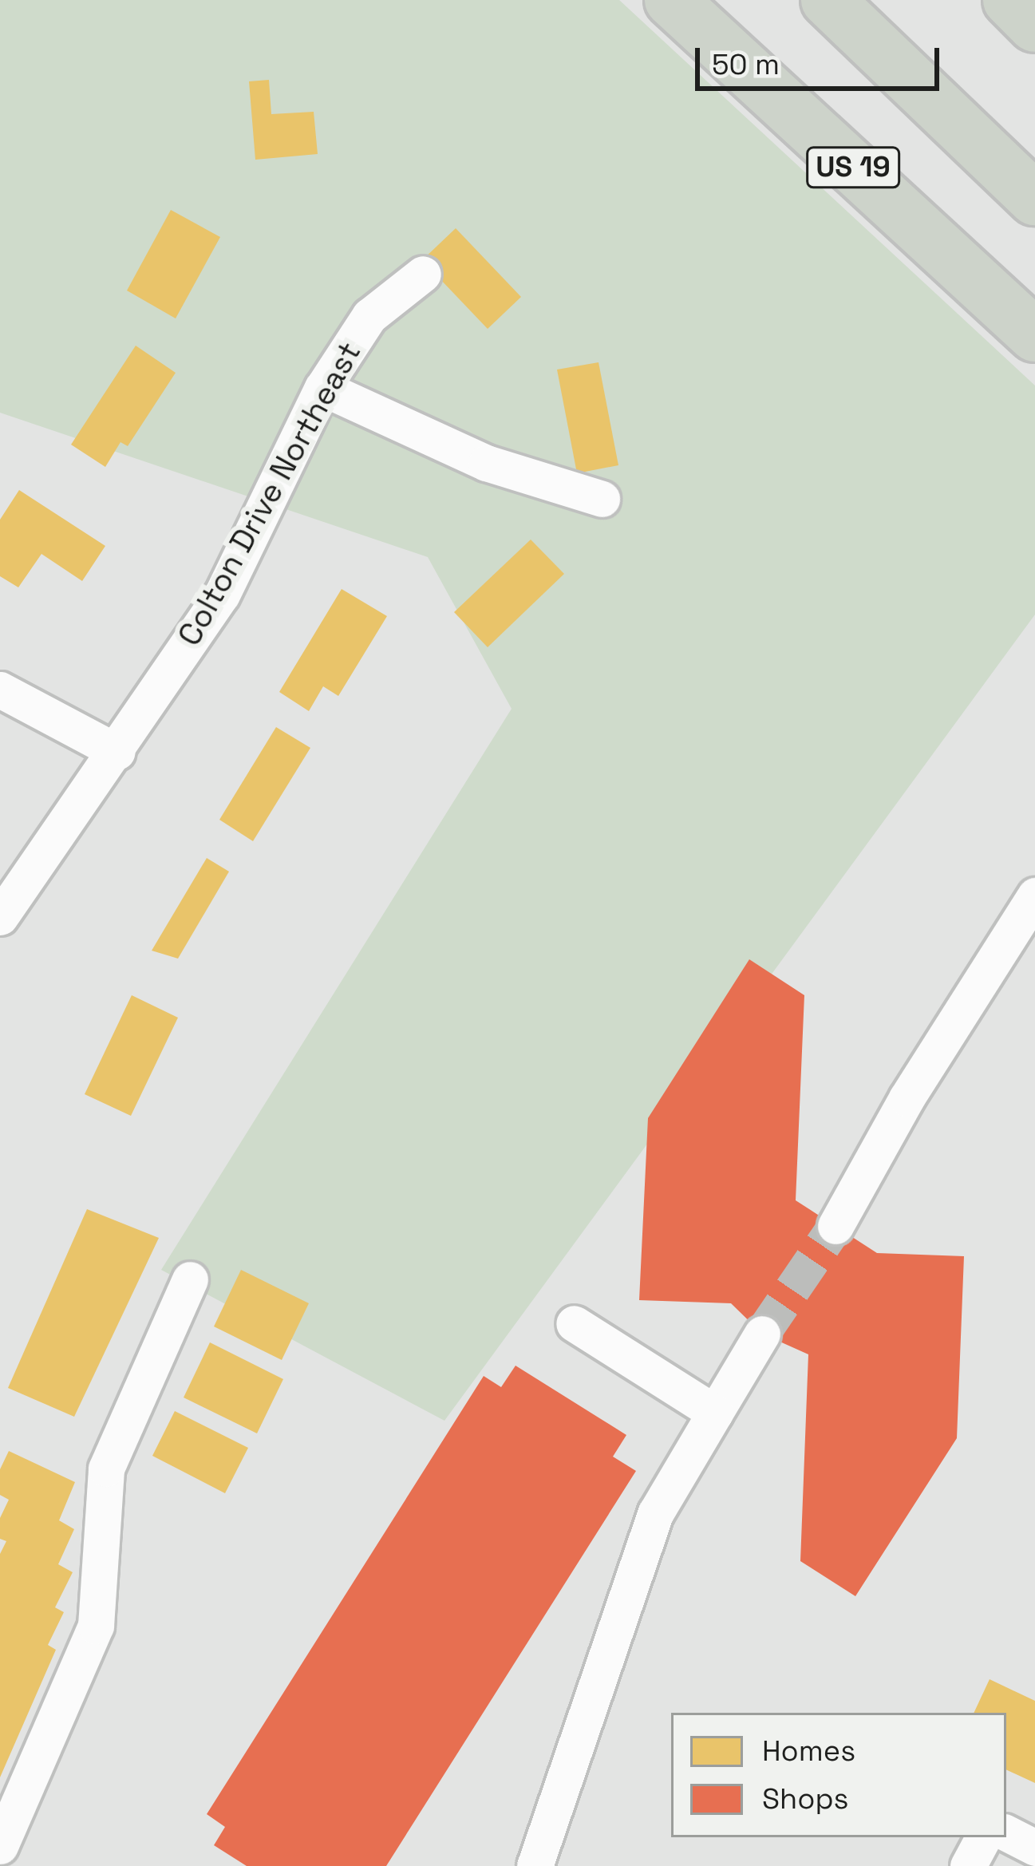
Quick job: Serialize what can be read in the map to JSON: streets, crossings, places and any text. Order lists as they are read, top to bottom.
{
  "streets": {
    "highway": ["US 19"],
    "street": ["Colton Drive Northeast"]
  },
  "legend": ["Homes", "Shops"],
  "scale_bar": "50 m"
}
